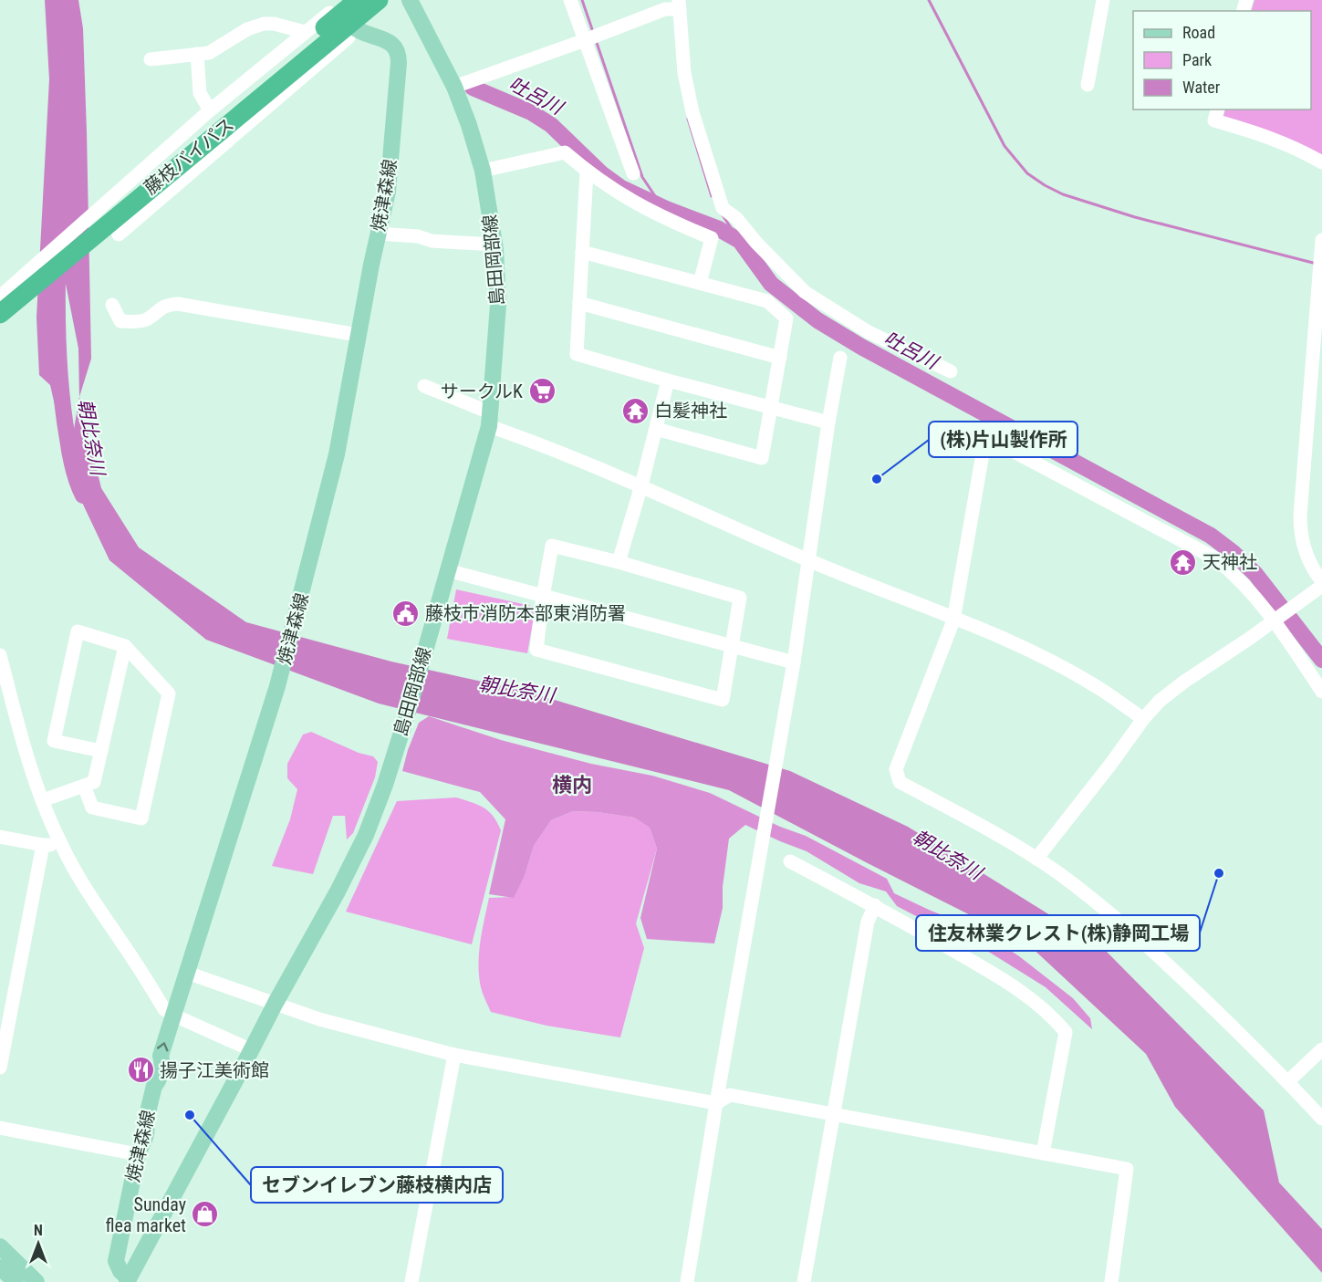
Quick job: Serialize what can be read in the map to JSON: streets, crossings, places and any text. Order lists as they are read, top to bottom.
{
  "streets": {
    "highway": ["藤枝バイパス"],
    "main road": ["焼津森線", "島田岡部線"]
  },
  "crossings": [
    ["焼津森線", "島田岡部線"]
  ],
  "districts": ["横内"],
  "water": ["吐呂川", "朝比奈川"],
  "places": {
    "supermarket": ["サークルK"],
    "temple": ["白髪神社", "天神社"],
    "other": ["(株)片山製作所", "住友林業クレスト(株)静岡工場", "セブンイレブン藤枝横内店"],
    "public building": ["藤枝市消防本部東消防署"],
    "restaurant": ["揚子江美術館"],
    "shop": ["Sunday flea market"]
  },
  "legend": ["Road", "Park", "Water"],
  "north": "top"
}
